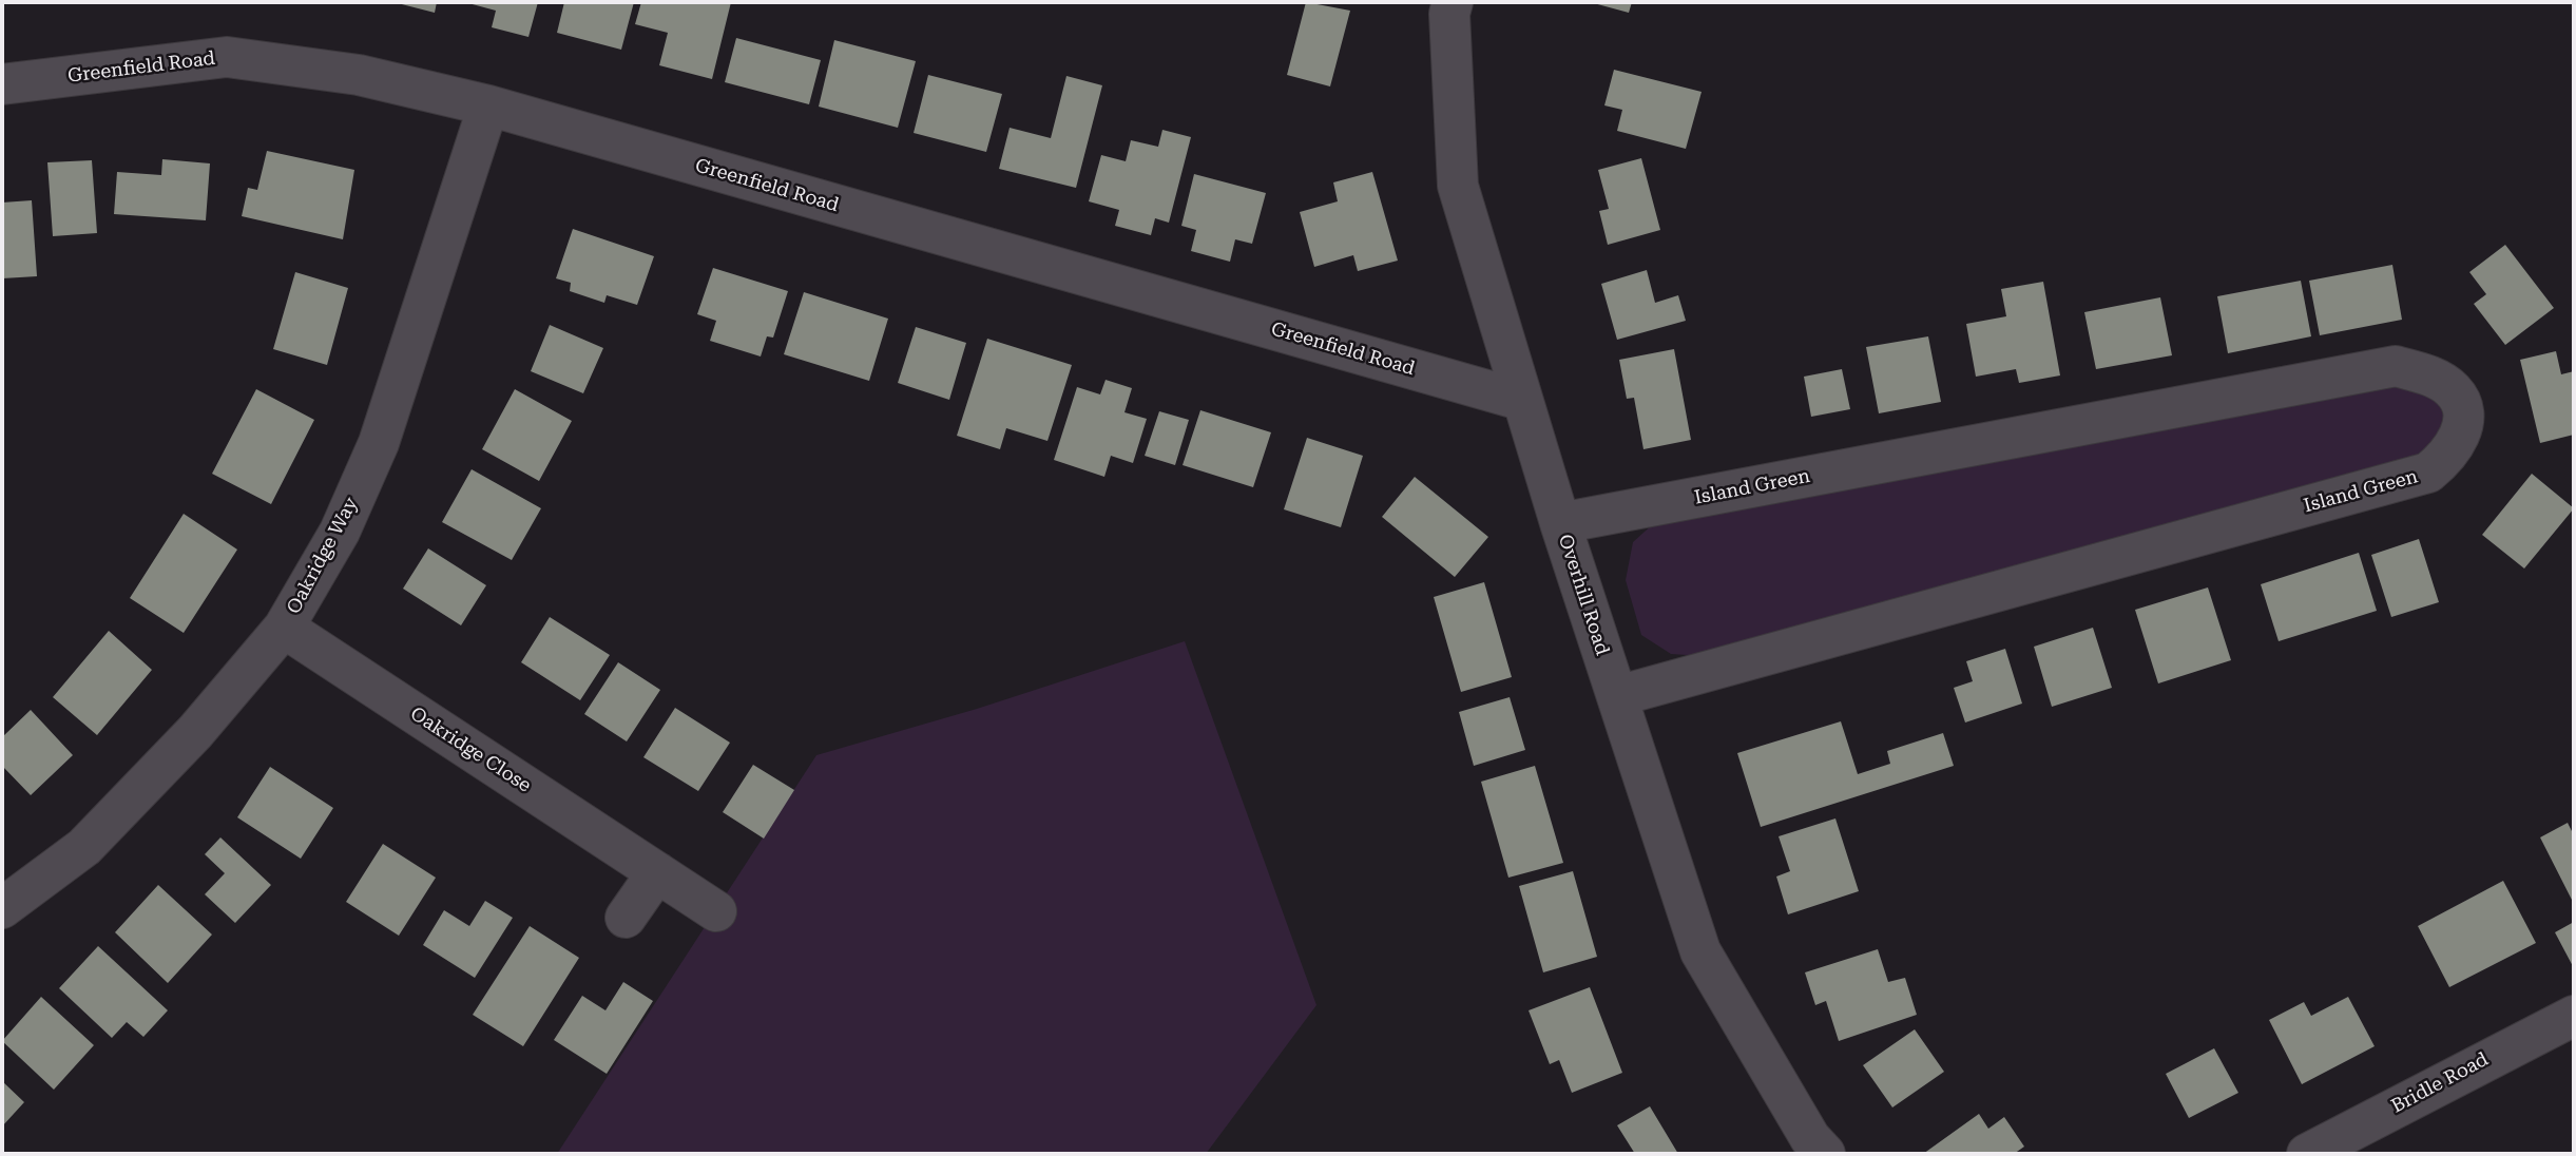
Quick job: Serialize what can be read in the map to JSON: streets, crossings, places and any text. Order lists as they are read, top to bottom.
{
  "streets": {
    "street": [
      "Greenfield Road",
      "Island Green",
      "Oakridge Way",
      "Overhill Road",
      "Oakridge Close",
      "Bridle Road"
    ]
  },
  "crossings": [
    ["Greenfield Road", "Oakridge Way"],
    ["Greenfield Road", "Overhill Road"],
    ["Island Green", "Overhill Road"],
    ["Oakridge Way", "Oakridge Close"]
  ]
}
